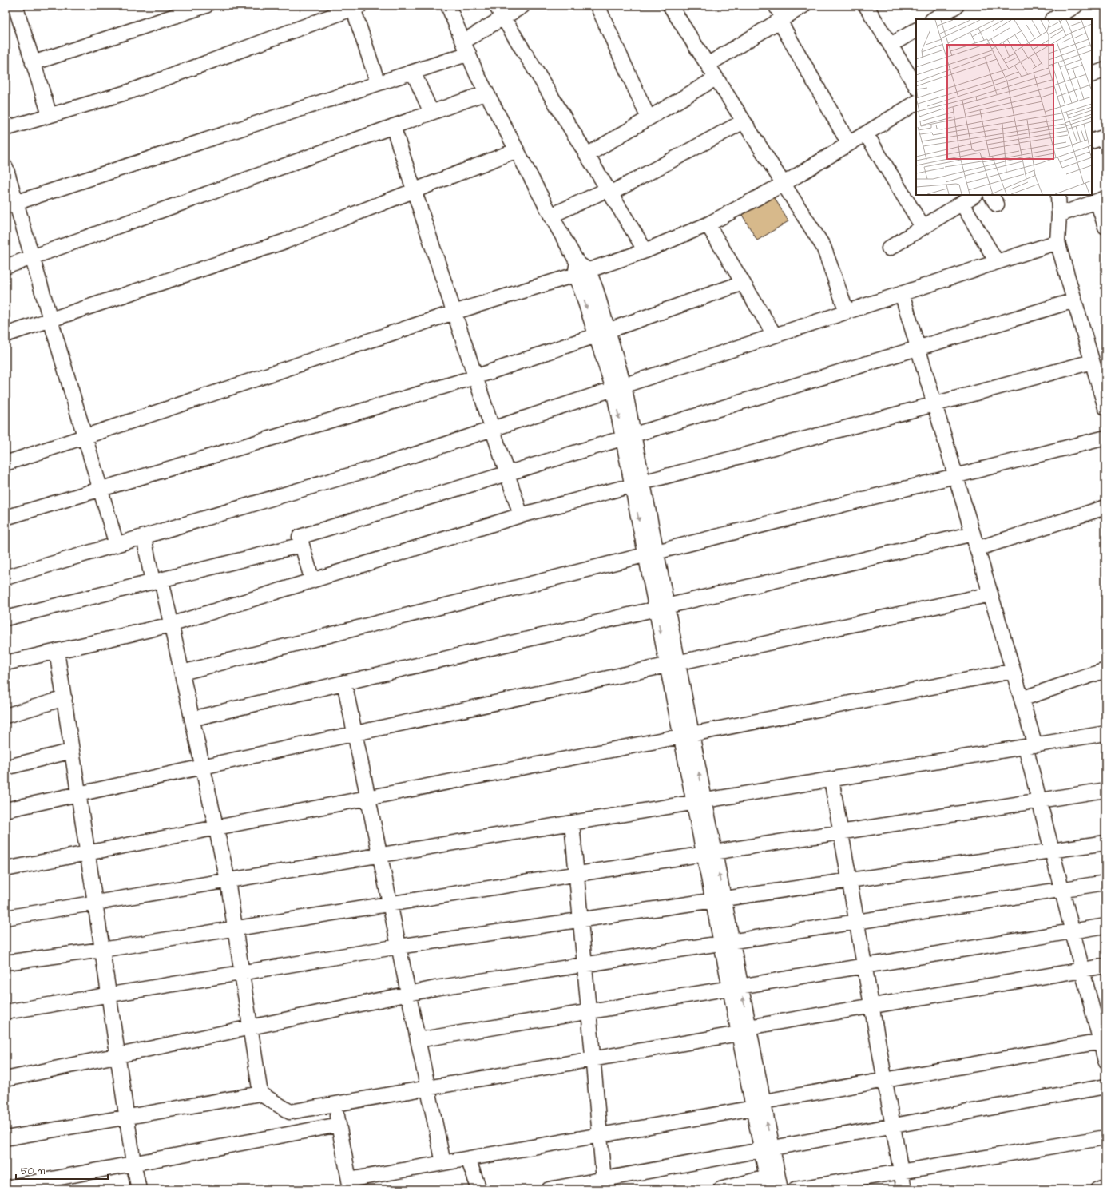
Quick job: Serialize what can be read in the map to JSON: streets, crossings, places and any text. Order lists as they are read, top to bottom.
{
  "scale_bar": "50 m"
}
